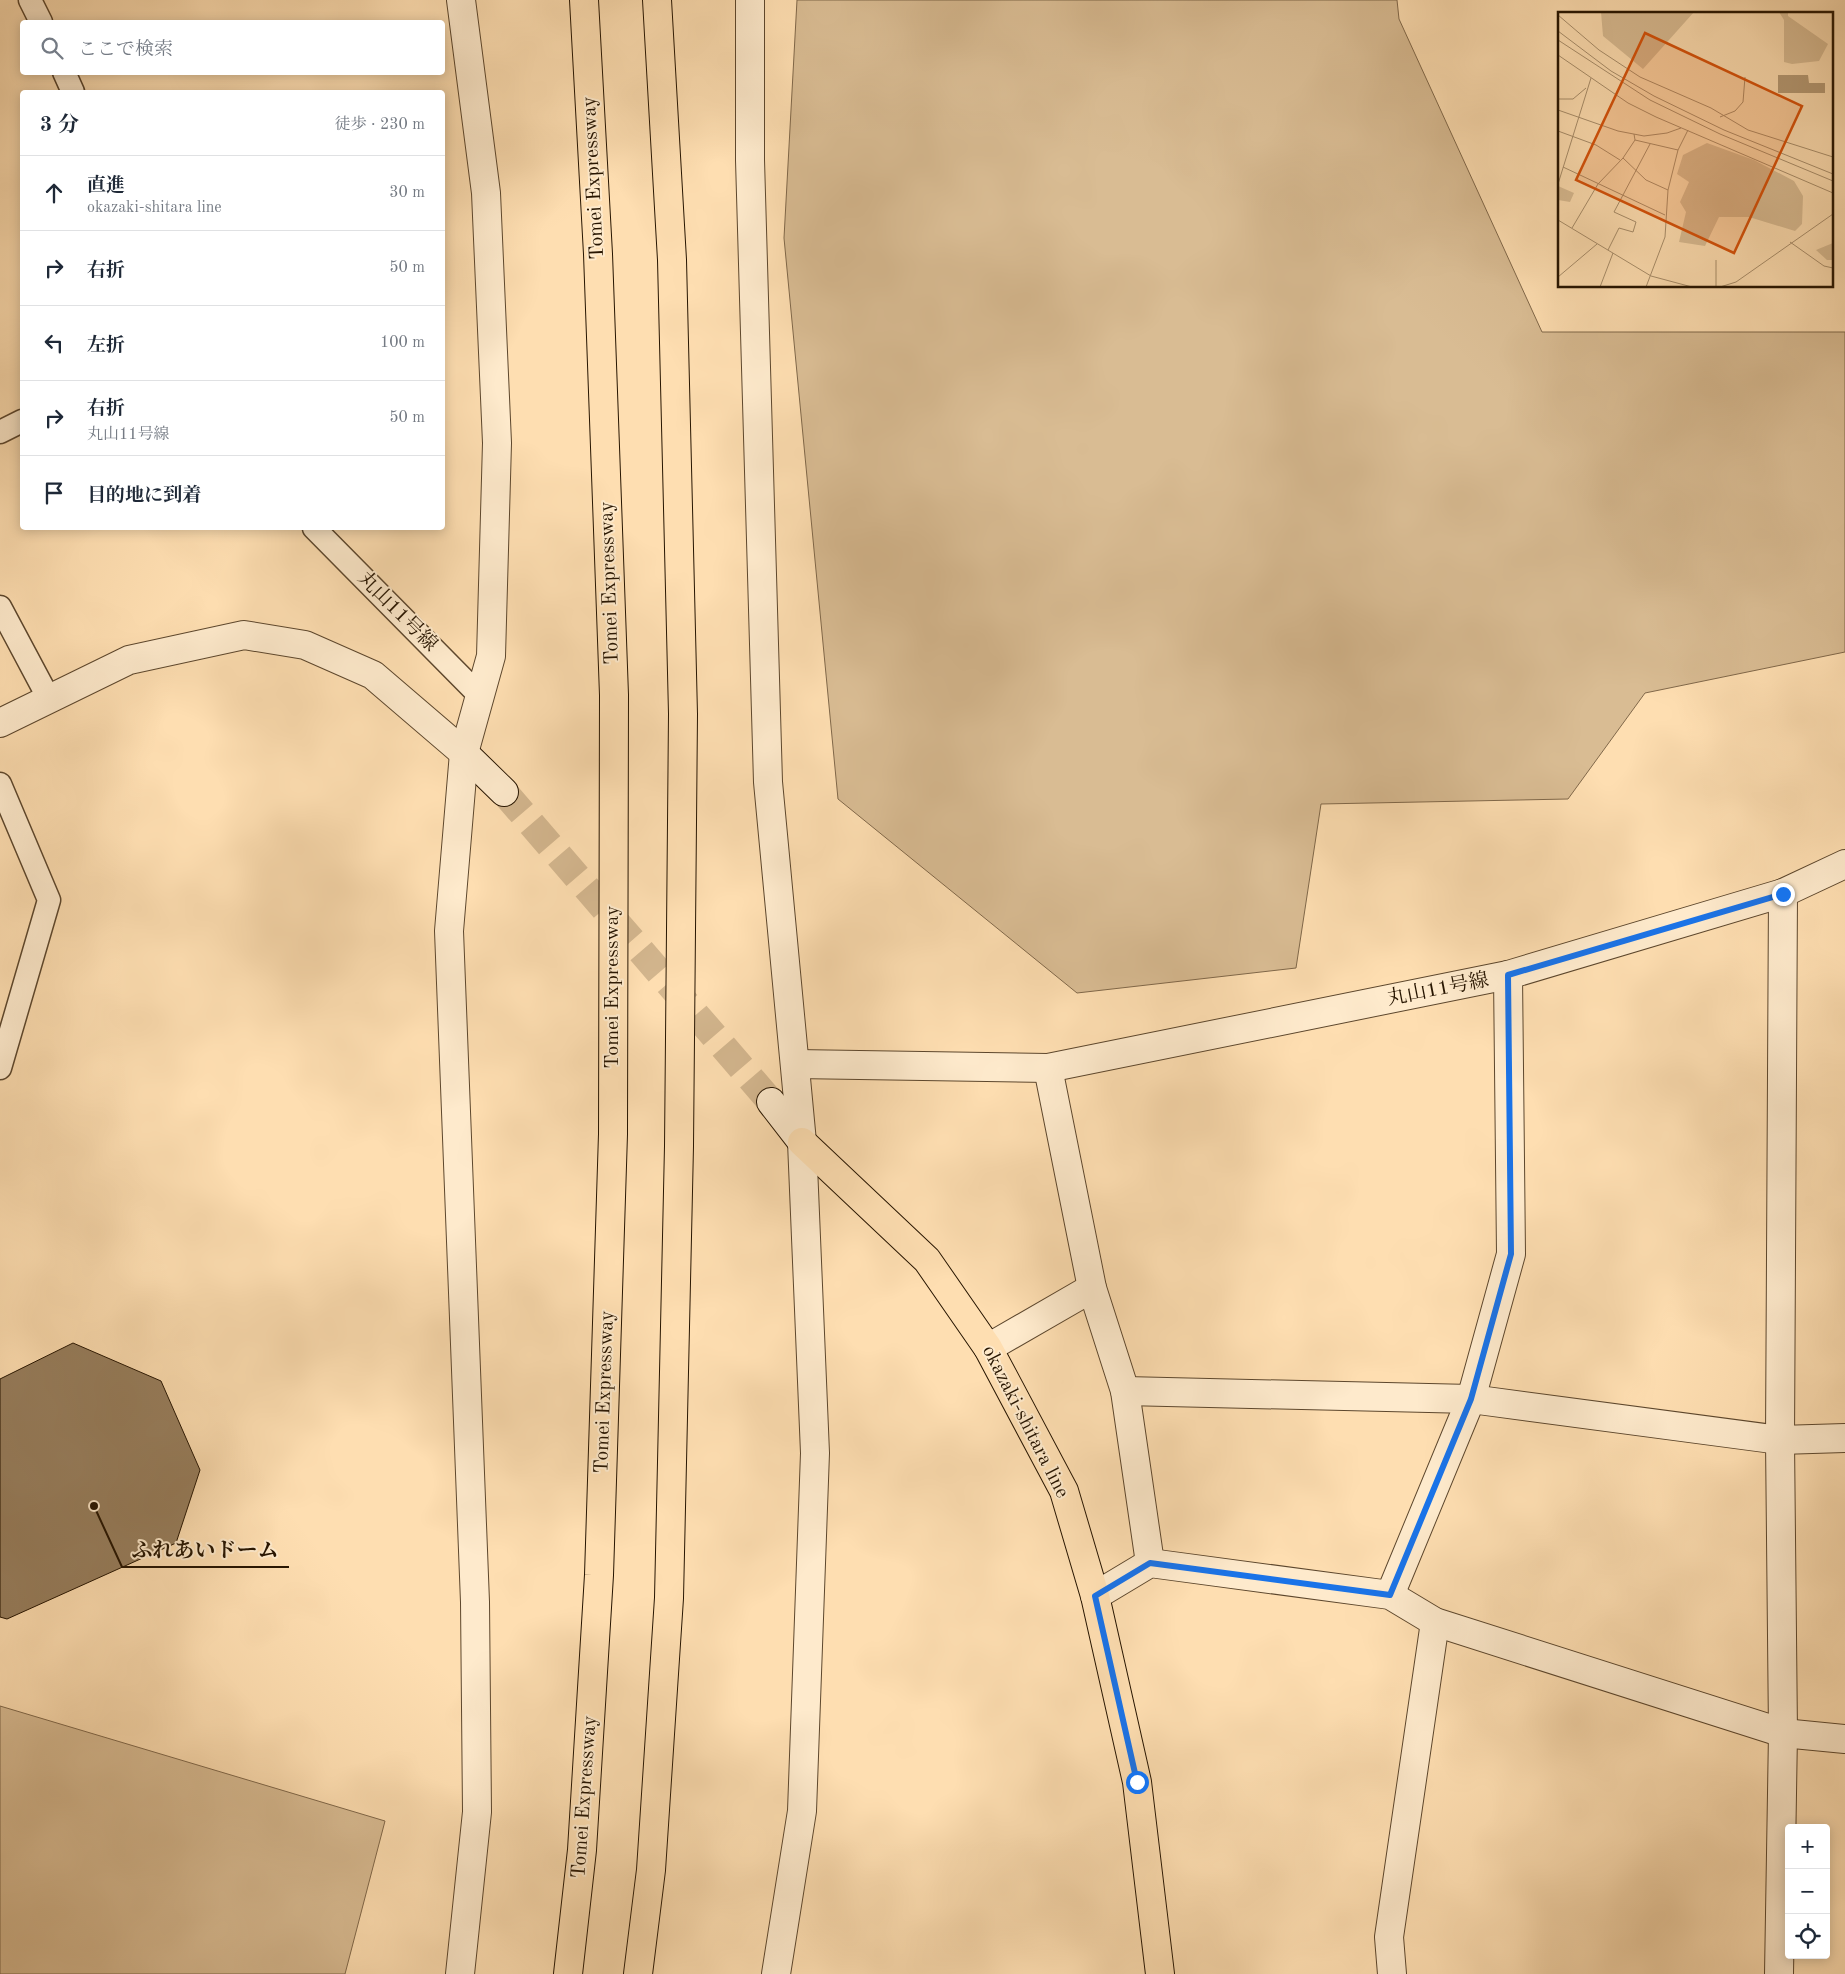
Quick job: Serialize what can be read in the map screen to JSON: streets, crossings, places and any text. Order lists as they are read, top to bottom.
{
  "streets": {
    "main road": ["Tomei Expressway", "okazaki-shitara line"],
    "street": ["丸山11号線"]
  },
  "places": ["ふれあいドーム"],
  "page": {
    "search": "ここで検索",
    "heading": ["3 分", "徒歩 · 230 m"],
    "list": [
      ["直進", "okazaki-shitara line", "30 m"],
      ["右折", "50 m"],
      ["左折", "100 m"],
      ["右折", "丸山11号線", "50 m"],
      "目的地に到着"
    ],
    "map_buttons": ["+", "−"]
  }
}
